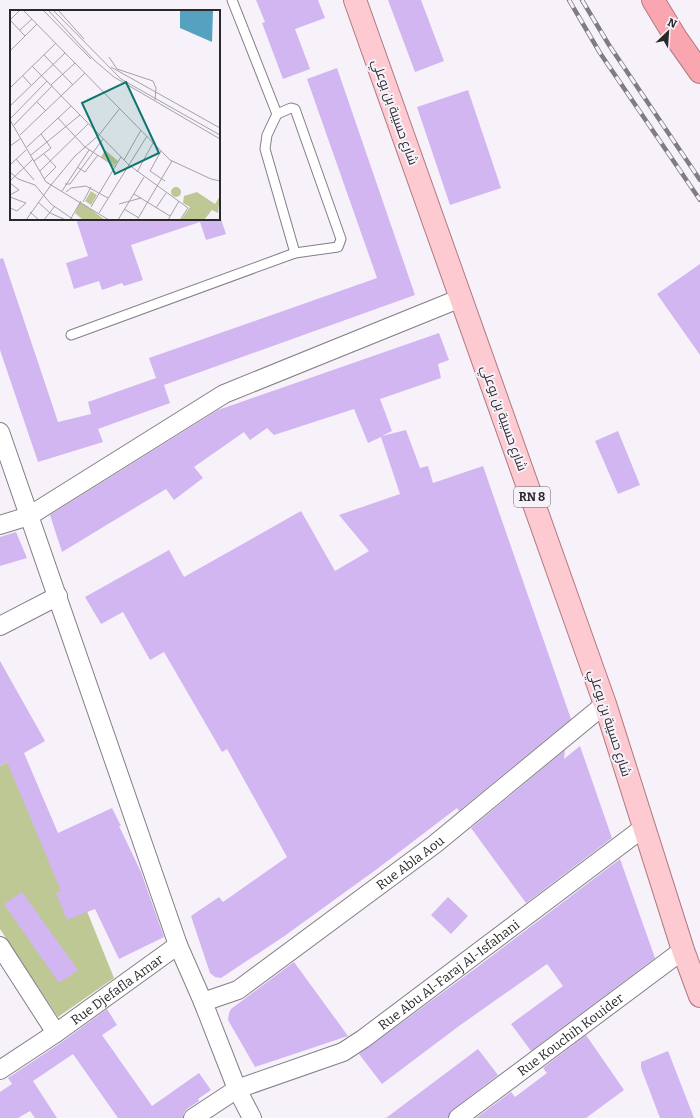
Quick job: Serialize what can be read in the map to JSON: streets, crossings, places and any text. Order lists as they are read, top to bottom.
{
  "streets": {
    "main road": ["شارع حسيبة بن بوعلي", "RN 8"],
    "street": [
      "Rue Abla Aou",
      "Rue Abu Al-Faraj Al-Isfahani",
      "Rue Djefafla Amar",
      "Rue Kouchih Kouider"
    ]
  },
  "crossings": [
    ["شارع حسيبة بن بوعلي", "Rue Abla Aou"],
    ["شارع حسيبة بن بوعلي", "Rue Abu Al-Faraj Al-Isfahani"],
    ["شارع حسيبة بن بوعلي", "Rue Kouchih Kouider"]
  ],
  "north": "top right"
}
